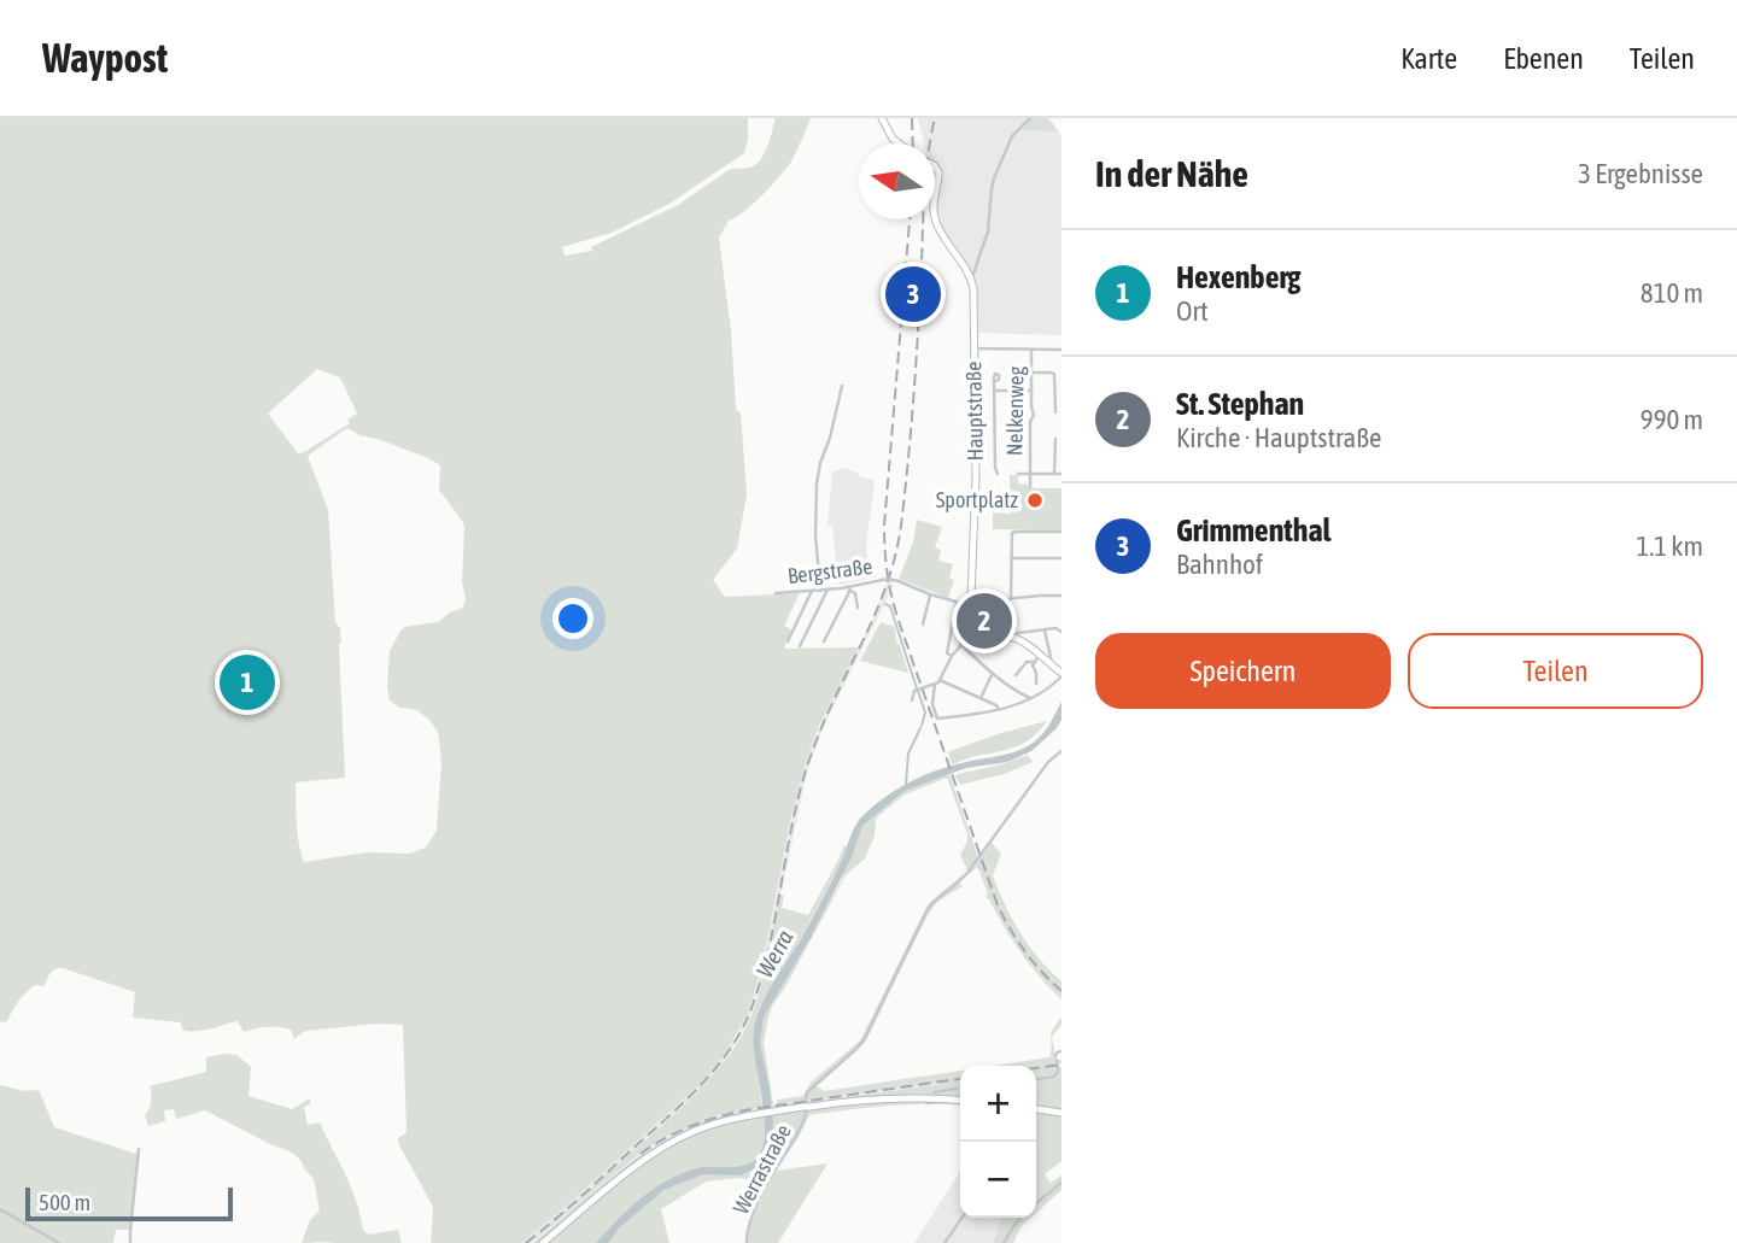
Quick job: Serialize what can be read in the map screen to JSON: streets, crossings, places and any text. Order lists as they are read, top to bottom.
{
  "streets": {
    "main road": ["Hauptstraße"],
    "street": ["Nelkenweg", "Bergstraße", "Werrastraße"]
  },
  "water": ["Werra"],
  "places": ["Sportplatz"],
  "scale_bar": "500 m",
  "north": "left",
  "page": {
    "header": "Waypost",
    "nav": ["Karte", "Ebenen", "Teilen"],
    "heading": ["In der Nähe", "3 Ergebnisse"],
    "list": [
      {
        "mark": "1",
        "name": "Hexenberg",
        "note": "Ort",
        "value": "810 m"
      },
      {
        "mark": "2",
        "name": "St. Stephan",
        "note": "Kirche · Hauptstraße",
        "value": "990 m"
      },
      {
        "mark": "3",
        "name": "Grimmenthal",
        "note": "Bahnhof",
        "value": "1.1 km"
      }
    ],
    "pins": ["3", "2", "1"],
    "buttons": ["Speichern", "Teilen"],
    "map_buttons": ["+", "−"],
    "scale": "500 m"
  }
}
